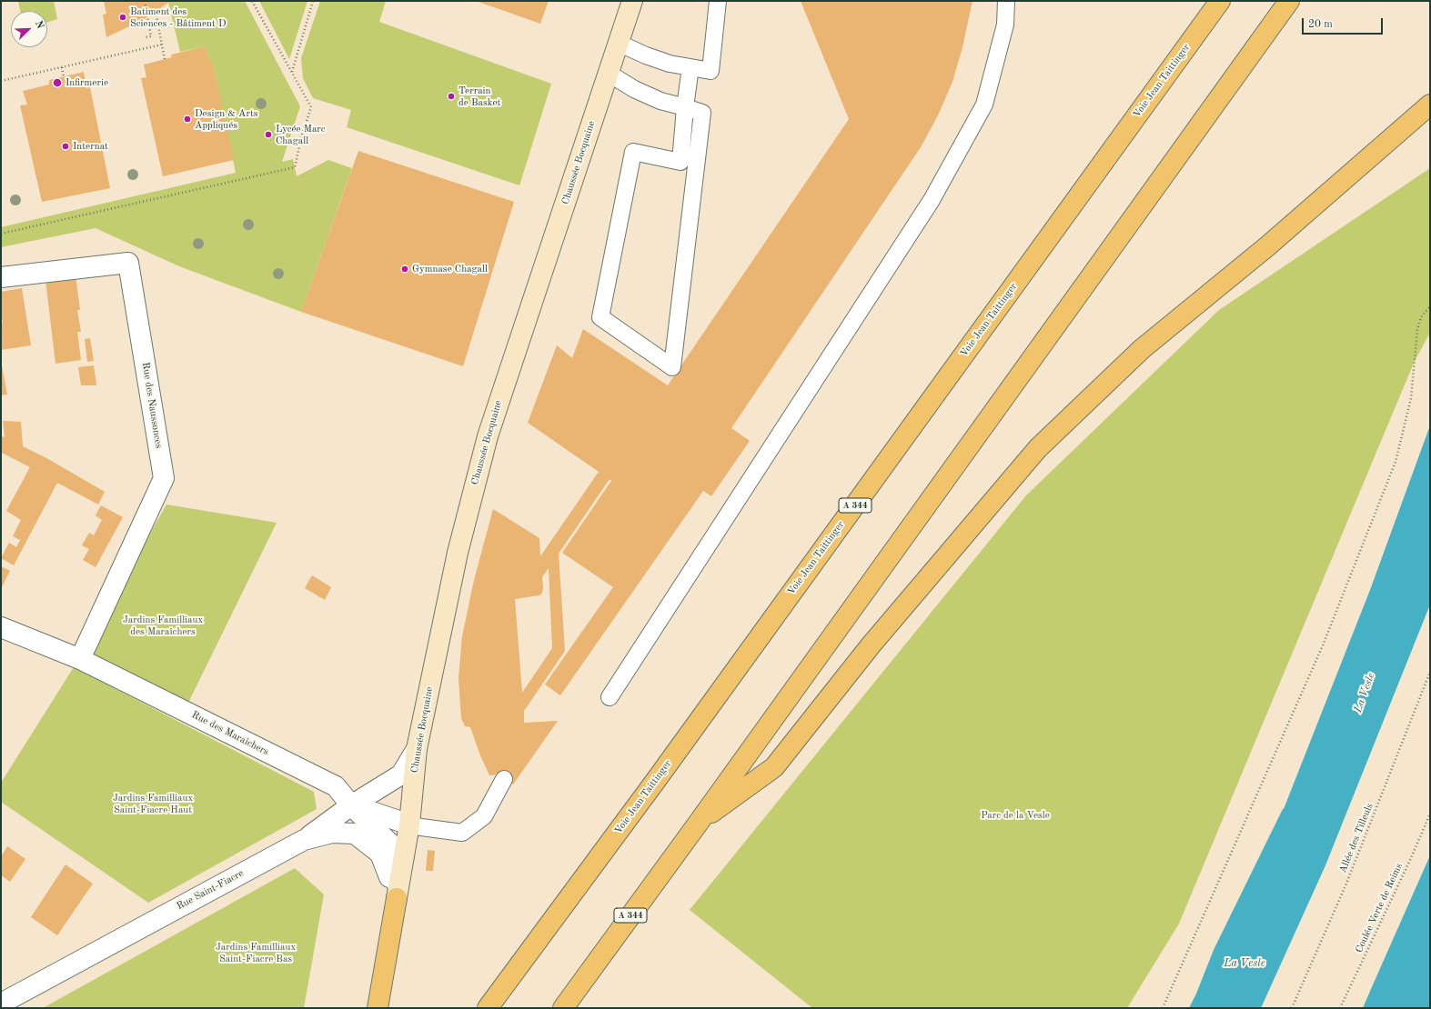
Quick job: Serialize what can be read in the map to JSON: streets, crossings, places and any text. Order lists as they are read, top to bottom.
{
  "streets": {
    "highway": ["Voie Jean Taittinger", "A 344"],
    "main road": ["Chaussée Bocquaine"],
    "street": ["Rue des Naussonces", "Rue des Maraîchers", "Rue Saint-Fiacre"],
    "path": ["Allée des Tilleuls", "Coulée Verte de Reims"]
  },
  "crossings": [
    ["Chaussée Bocquaine", "Rue des Maraîchers"],
    ["Chaussée Bocquaine", "Rue Saint-Fiacre"],
    ["Rue des Naussonces", "Rue des Maraîchers"],
    ["Rue des Maraîchers", "Rue Saint-Fiacre"]
  ],
  "water": ["La Vesle"],
  "parks": [
    "Jardins Familliaux des Maraîchers",
    "Jardins Familliaux Saint-Fiacre Haut",
    "Parc de la Vesle",
    "Jardins Familliaux Saint-Fiacre Bas"
  ],
  "places": [
    "Batiment des Sciences - Bâtiment D",
    "Infirmerie",
    "Terrain de Basket",
    "Design & Arts Appliqués",
    "Lycée Marc Chagall",
    "Internat",
    "Gymnase Chagall"
  ],
  "scale_bar": "20 m",
  "north": "top right"
}
